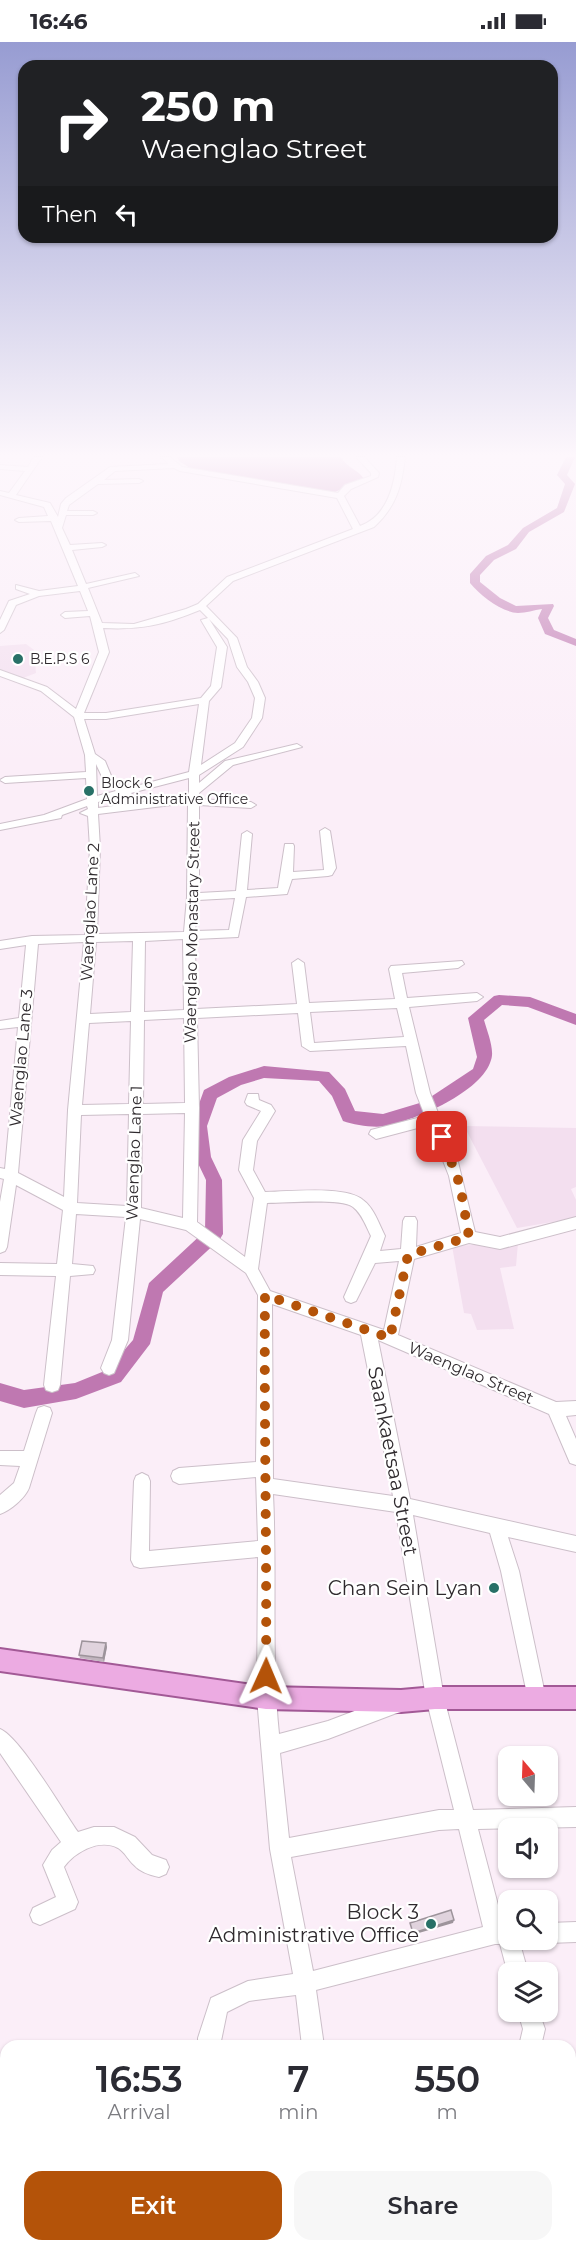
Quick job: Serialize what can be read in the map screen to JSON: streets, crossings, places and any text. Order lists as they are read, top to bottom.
{
  "streets": {
    "street": [
      "Waenglao Lane 2",
      "Waenglao Monastary Street",
      "Waenglao Lane 3",
      "Waenglao Lane 1",
      "Waenglao Street",
      "Saankaetsaa Street"
    ]
  },
  "crossings": [
    ["Waenglao Lane 2", "Waenglao Monastary Street"],
    ["Waenglao Street", "Saankaetsaa Street"]
  ],
  "places": [
    "B.E.P.S 6",
    "Block 6 Administrative Office",
    "Chan Sein Lyan",
    "Block 3 Administrative Office"
  ],
  "north": "top",
  "page": {
    "status": "16:46",
    "turn": ["250 m", "Waenglao Street"],
    "then": "Then",
    "eta": [
      "16:53",
      "Arrival",
      "7",
      "min",
      "550",
      "m"
    ],
    "buttons": ["Exit", "Share"]
  }
}
